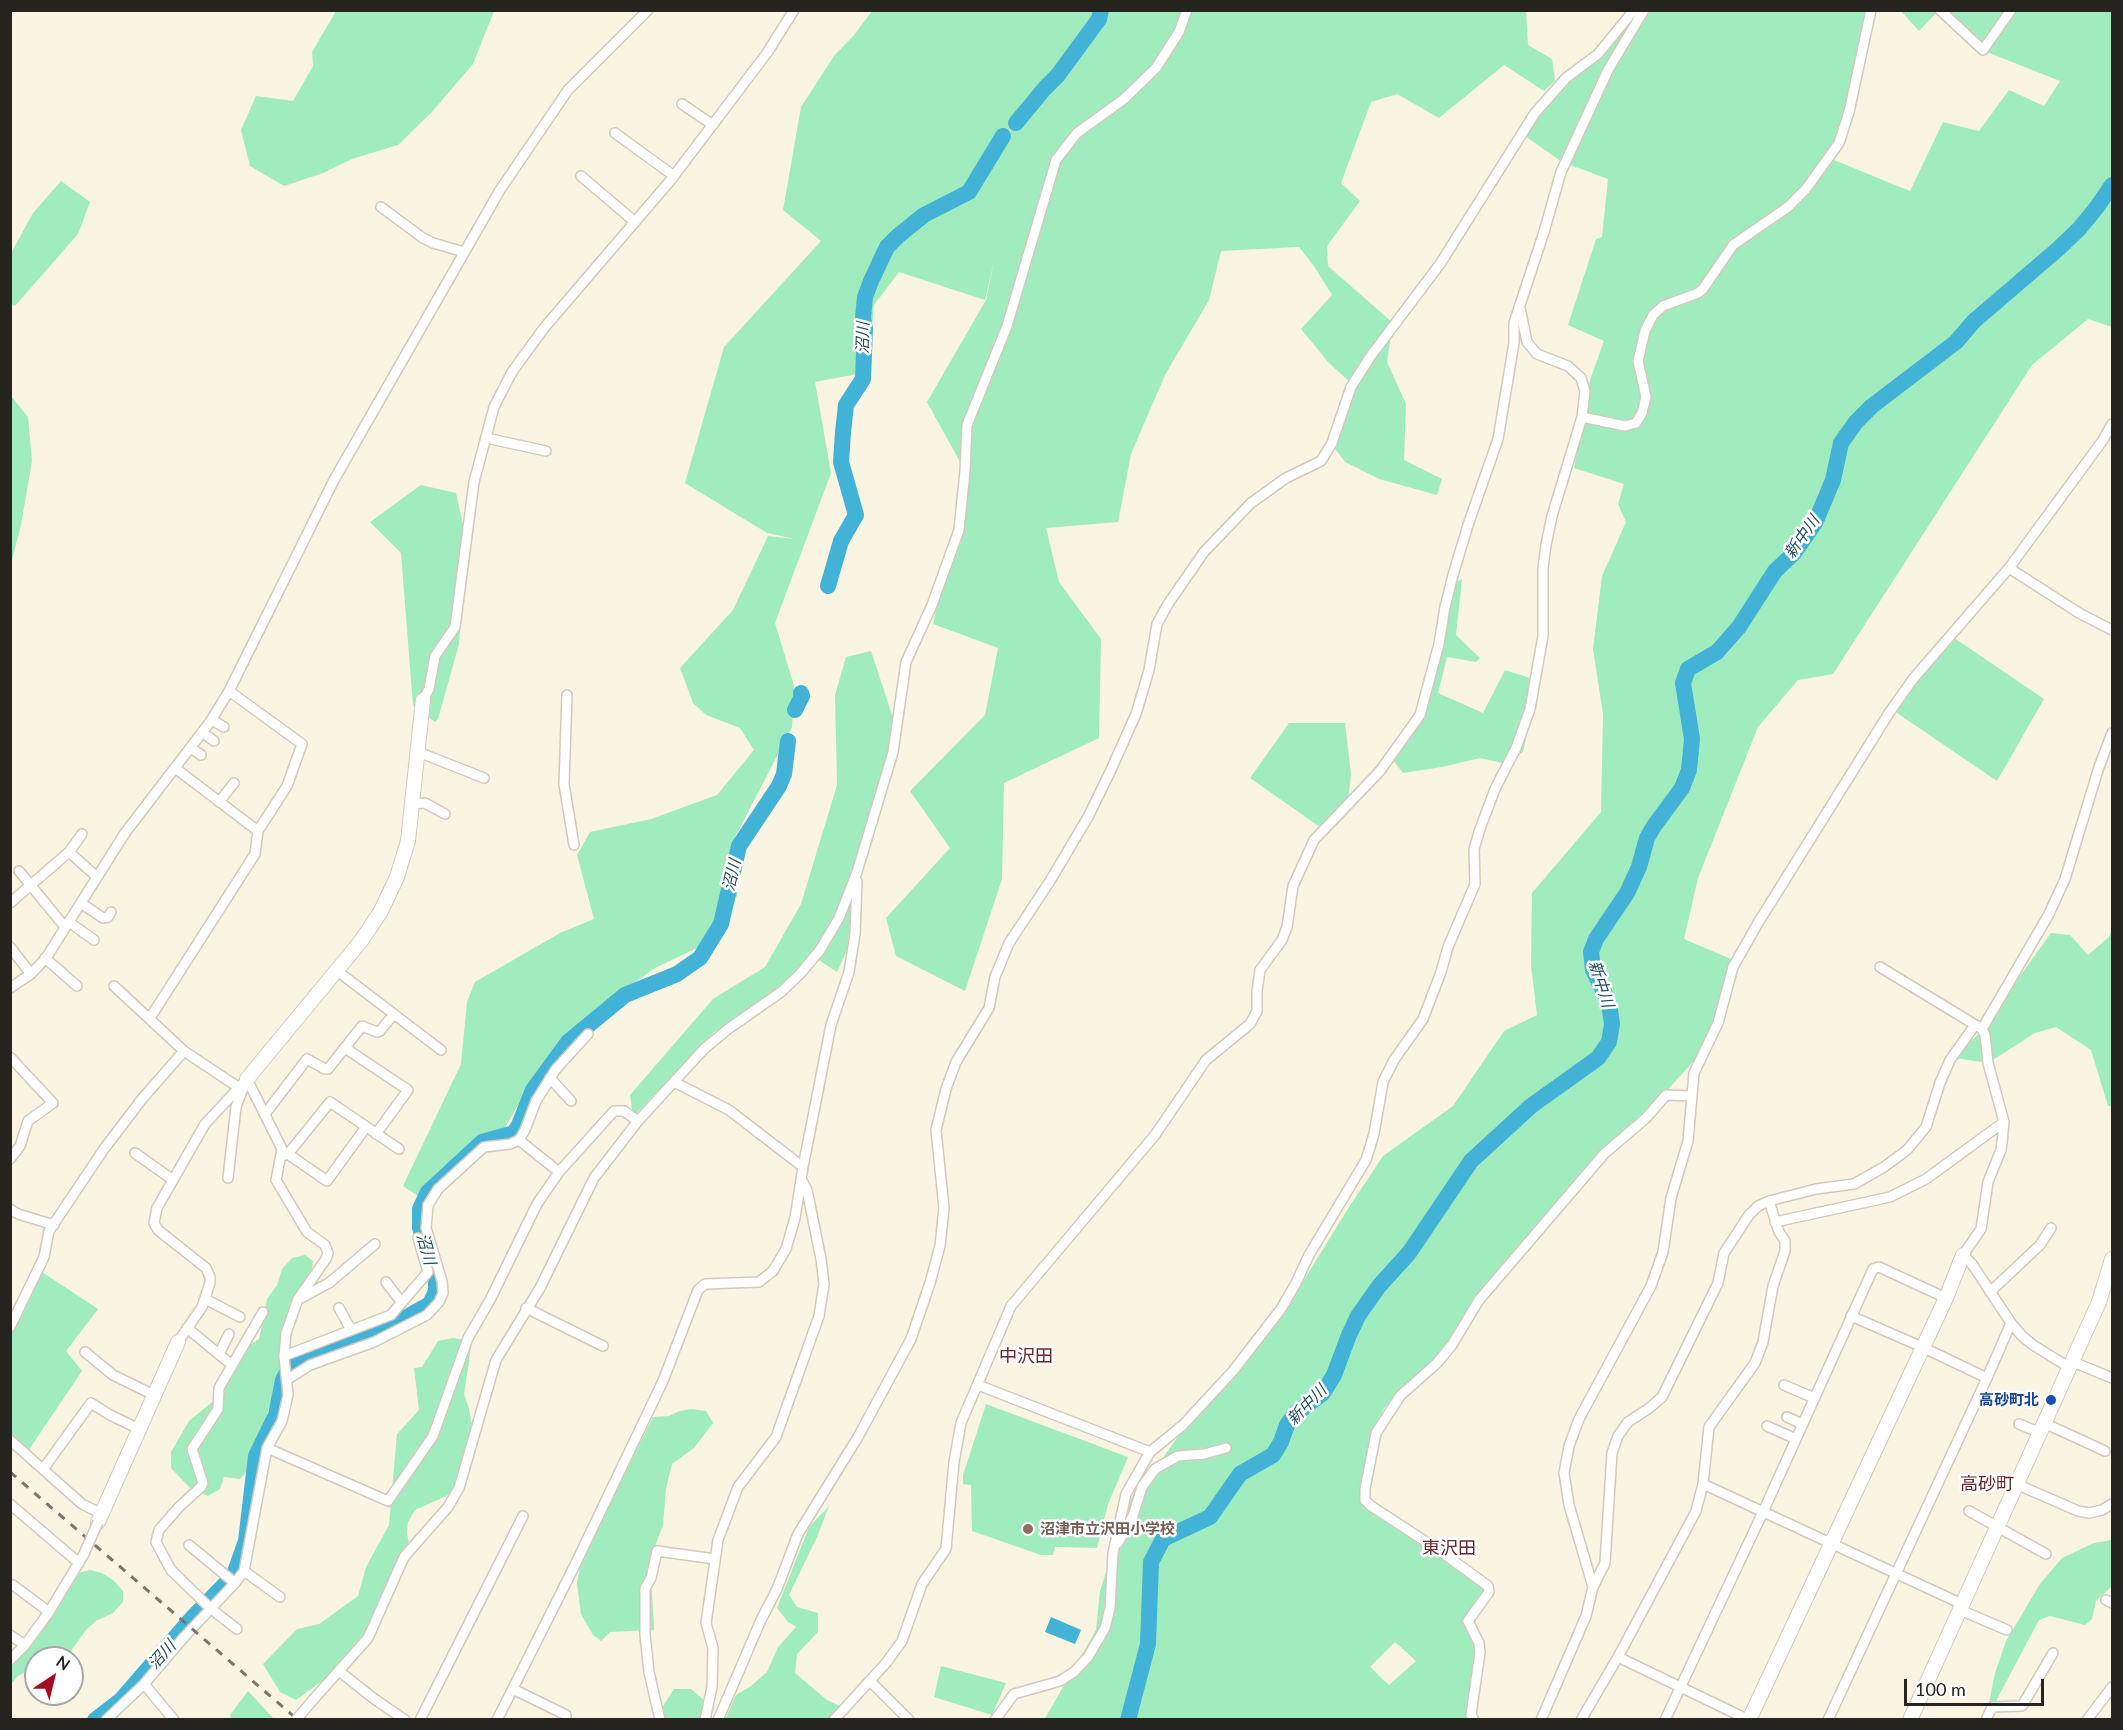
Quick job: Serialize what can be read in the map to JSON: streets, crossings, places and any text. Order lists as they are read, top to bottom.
{
  "districts": ["中沢田", "高砂町", "東沢田"],
  "water": ["沼川", "新中川"],
  "places": ["高砂町北", "沼津市立沢田小学校"],
  "scale_bar": "100 m",
  "north": "top right"
}
